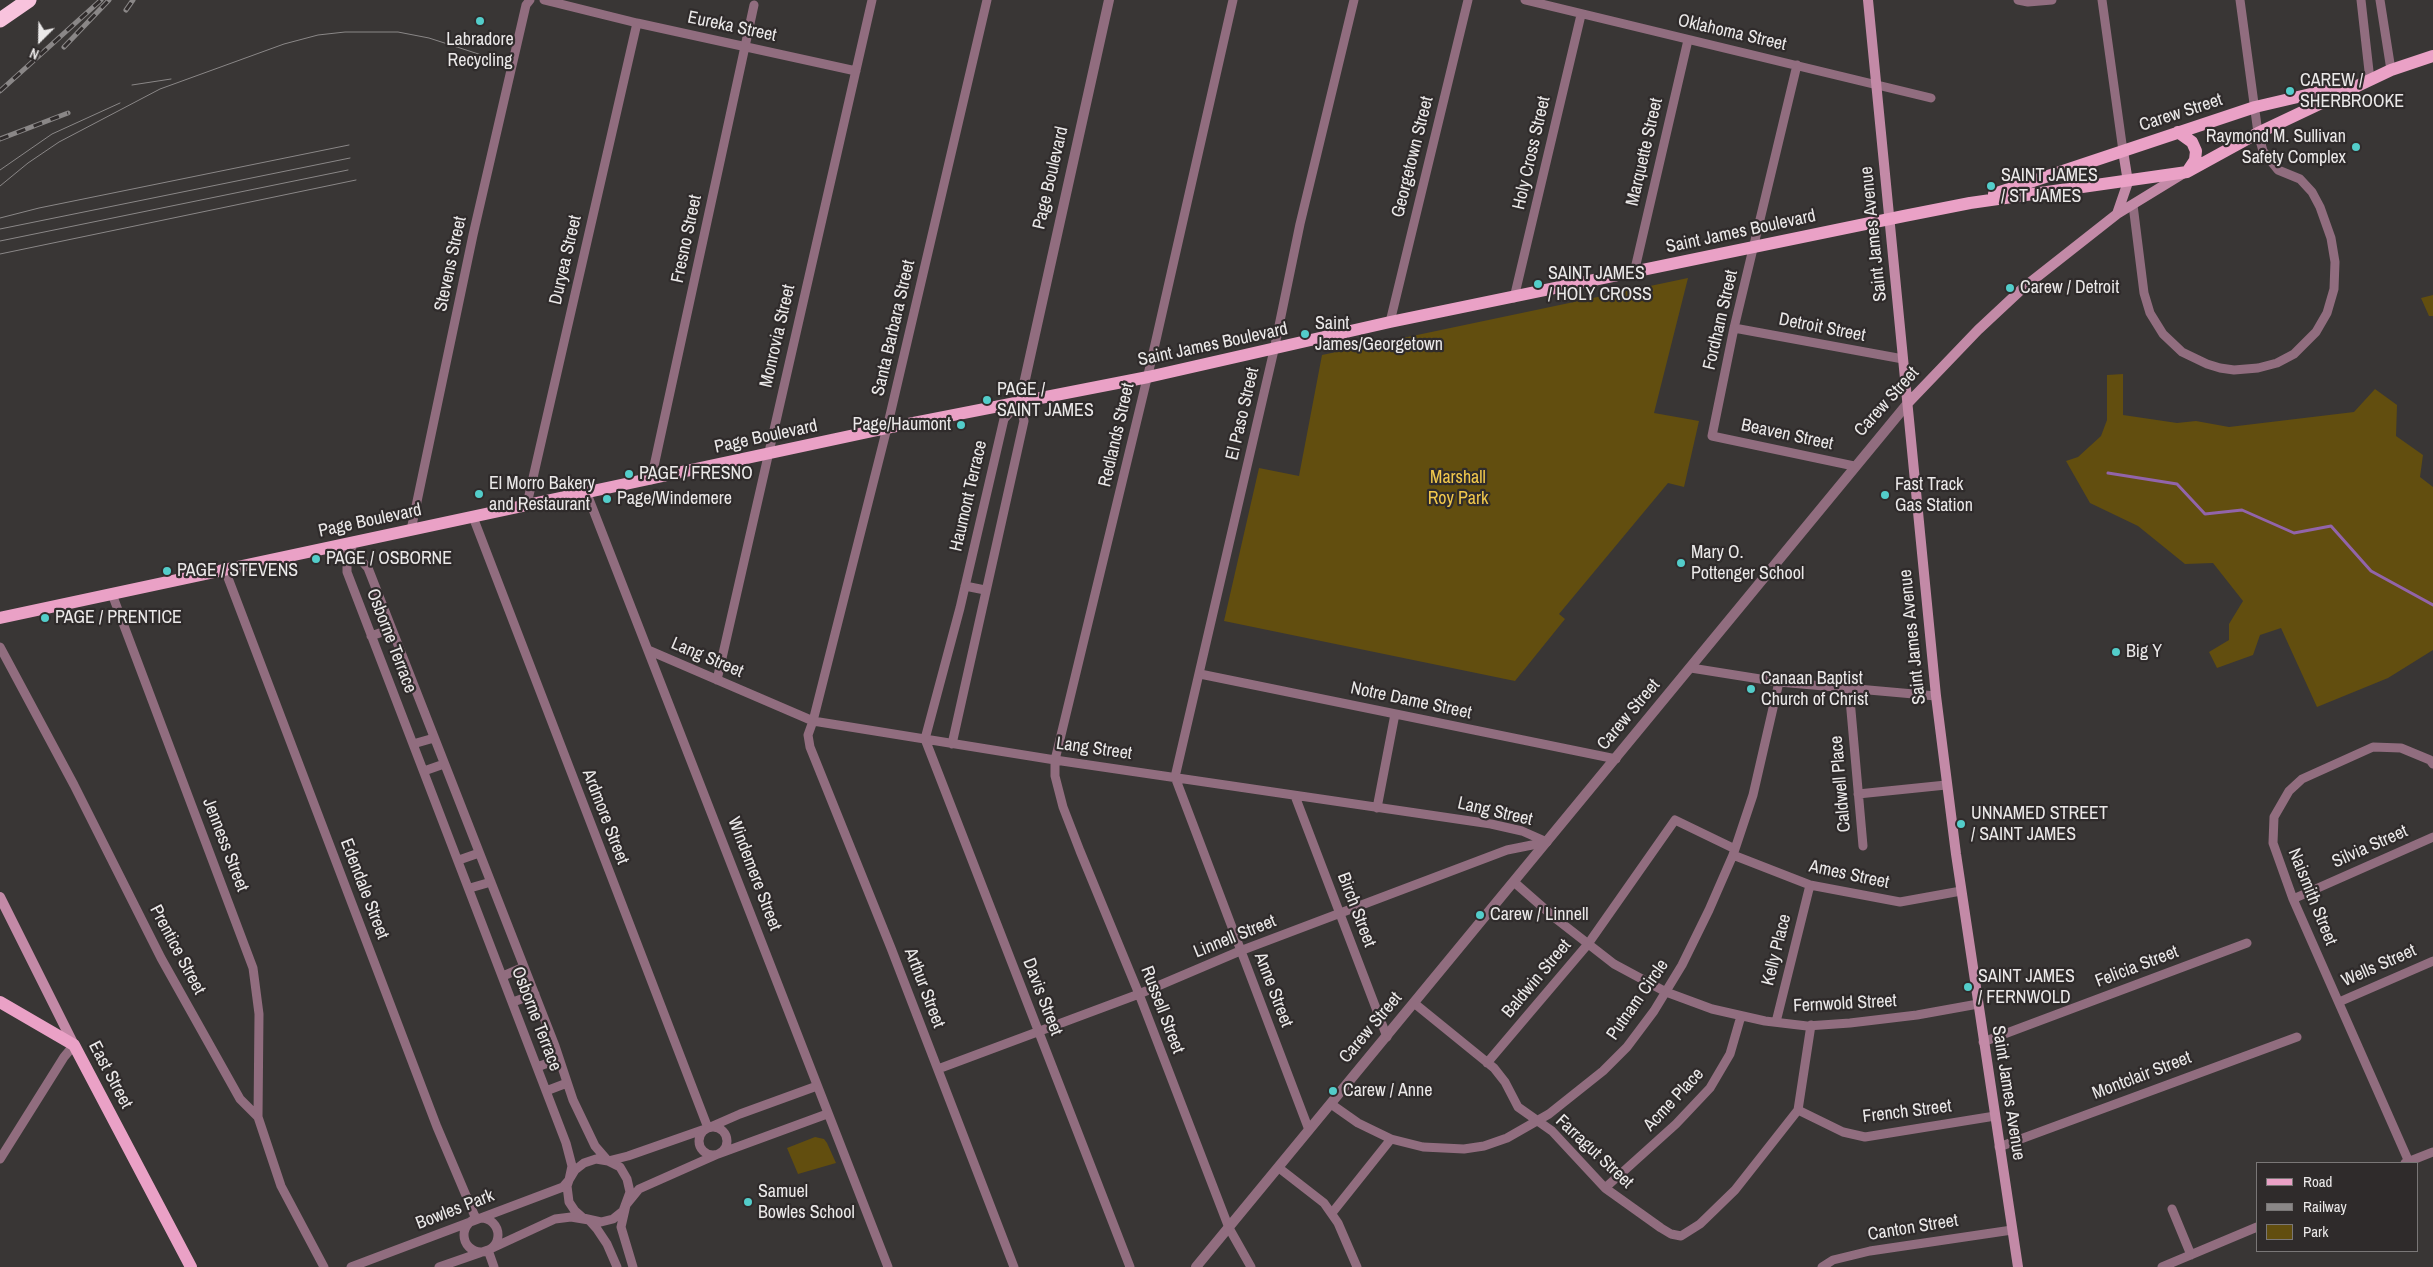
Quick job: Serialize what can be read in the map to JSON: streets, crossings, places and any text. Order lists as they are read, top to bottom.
{
  "streets": {
    "main road": [
      "Carew Street",
      "Page Boulevard",
      "Saint James Boulevard",
      "Saint James Avenue",
      "East Street"
    ],
    "street": [
      "Eureka Street",
      "Oklahoma Street",
      "Marquette Street",
      "Holy Cross Street",
      "Georgetown Street",
      "Fresno Street",
      "Duryea Street",
      "Stevens Street",
      "Fordham Street",
      "Santa Barbara Street",
      "Detroit Street",
      "Monrovia Street",
      "El Paso Street",
      "Redlands Street",
      "Beaven Street",
      "Haumont Terrace",
      "Osborne Terrace",
      "Lang Street",
      "Notre Dame Street",
      "Caldwell Place",
      "Ardmore Street",
      "Jenness Street",
      "Silvia Street",
      "Windemere Street",
      "Ames Street",
      "Edendale Street",
      "Naismith Street",
      "Birch Street",
      "Linnell Street",
      "Prentice Street",
      "Kelly Place",
      "Wells Street",
      "Felicia Street",
      "Baldwin Street",
      "Arthur Street",
      "Anne Street",
      "Davis Street",
      "Putnam Circle",
      "Fernwold Street",
      "Russell Street",
      "Montclair Street",
      "Acme Place",
      "French Street",
      "Farragut Street",
      "Bowles Park",
      "Canton Street"
    ]
  },
  "crossings": [
    ["Eureka Street", "Fresno Street"],
    ["Eureka Street", "Duryea Street"],
    ["Eureka Street", "Monrovia Street"],
    ["Oklahoma Street", "Marquette Street"],
    ["Oklahoma Street", "Holy Cross Street"],
    ["Oklahoma Street", "Saint James Avenue"],
    ["Oklahoma Street", "Fordham Street"],
    ["Carew Street", "Saint James Boulevard"],
    ["Carew Street", "Saint James Avenue"],
    ["Carew Street", "Beaven Street"],
    ["Carew Street", "Lang Street"],
    ["Carew Street", "Notre Dame Street"],
    ["Carew Street", "Birch Street"],
    ["Carew Street", "Linnell Street"],
    ["Carew Street", "Anne Street"],
    ["Carew Street", "Putnam Circle"],
    ["Carew Street", "Fernwold Street"],
    ["Carew Street", "Russell Street"],
    ["Carew Street", "Farragut Street"],
    ["Marquette Street", "Saint James Boulevard"],
    ["Holy Cross Street", "Saint James Boulevard"],
    ["Georgetown Street", "Saint James Boulevard"],
    ["Page Boulevard", "Saint James Boulevard"],
    ["Page Boulevard", "Fresno Street"],
    ["Page Boulevard", "Duryea Street"],
    ["Page Boulevard", "Stevens Street"],
    ["Page Boulevard", "Santa Barbara Street"],
    ["Page Boulevard", "Monrovia Street"],
    ["Page Boulevard", "Haumont Terrace"],
    ["Page Boulevard", "Osborne Terrace"],
    ["Page Boulevard", "Ardmore Street"],
    ["Page Boulevard", "Jenness Street"],
    ["Page Boulevard", "Windemere Street"],
    ["Page Boulevard", "Edendale Street"],
    ["Saint James Boulevard", "Saint James Avenue"],
    ["Saint James Boulevard", "Fordham Street"],
    ["Saint James Boulevard", "El Paso Street"],
    ["Saint James Boulevard", "Redlands Street"],
    ["Saint James Boulevard", "Haumont Terrace"],
    ["Saint James Avenue", "Detroit Street"],
    ["Saint James Avenue", "Ames Street"],
    ["Saint James Avenue", "Felicia Street"],
    ["Saint James Avenue", "Fernwold Street"],
    ["Saint James Avenue", "Montclair Street"],
    ["Saint James Avenue", "French Street"],
    ["Saint James Avenue", "Canton Street"],
    ["Fordham Street", "Detroit Street"],
    ["Fordham Street", "Beaven Street"],
    ["Santa Barbara Street", "Lang Street"],
    ["Santa Barbara Street", "Arthur Street"],
    ["Monrovia Street", "Lang Street"],
    ["El Paso Street", "Lang Street"],
    ["El Paso Street", "Notre Dame Street"],
    ["El Paso Street", "Anne Street"],
    ["Redlands Street", "Lang Street"],
    ["Redlands Street", "Russell Street"],
    ["Haumont Terrace", "Lang Street"],
    ["Haumont Terrace", "Davis Street"],
    ["Osborne Terrace", "Bowles Park"],
    ["Lang Street", "Windemere Street"],
    ["Lang Street", "Birch Street"],
    ["Lang Street", "Linnell Street"],
    ["Lang Street", "Arthur Street"],
    ["Lang Street", "Anne Street"],
    ["Lang Street", "Davis Street"],
    ["Lang Street", "Russell Street"],
    ["Ardmore Street", "Bowles Park"],
    ["Jenness Street", "Prentice Street"],
    ["Silvia Street", "Naismith Street"],
    ["Windemere Street", "Bowles Park"],
    ["Ames Street", "Kelly Place"],
    ["Ames Street", "Baldwin Street"],
    ["Ames Street", "Putnam Circle"],
    ["Edendale Street", "Bowles Park"],
    ["Naismith Street", "Wells Street"],
    ["Birch Street", "Linnell Street"],
    ["Linnell Street", "Arthur Street"],
    ["Linnell Street", "Anne Street"],
    ["Linnell Street", "Davis Street"],
    ["Linnell Street", "Russell Street"],
    ["Kelly Place", "Fernwold Street"],
    ["Baldwin Street", "Fernwold Street"],
    ["Baldwin Street", "Farragut Street"],
    ["Putnam Circle", "Fernwold Street"],
    ["Putnam Circle", "Farragut Street"],
    ["Fernwold Street", "Acme Place"],
    ["Acme Place", "Farragut Street"],
    ["French Street", "Farragut Street"]
  ],
  "parks": ["Marshall Roy Park"],
  "places": [
    "Labradore Recycling",
    "CAREW / SHERBROOKE",
    "Raymond M. Sullivan Safety Complex",
    "SAINT JAMES / ST JAMES",
    "SAINT JAMES / HOLY CROSS",
    "Carew / Detroit",
    "Saint James/Georgetown",
    "PAGE / SAINT JAMES",
    "Page/Haumont",
    "PAGE / FRESNO",
    "El Morro Bakery and Restaurant",
    "Fast Track Gas Station",
    "Page/Windemere",
    "PAGE / OSBORNE",
    "Mary O. Pottenger School",
    "PAGE / STEVENS",
    "PAGE / PRENTICE",
    "Big Y",
    "Canaan Baptist Church of Christ",
    "UNNAMED STREET / SAINT JAMES",
    "Carew / Linnell",
    "SAINT JAMES / FERNWOLD",
    "Carew / Anne",
    "Samuel Bowles School"
  ],
  "legend": ["Road", "Railway", "Park"],
  "north": "bottom left"
}
